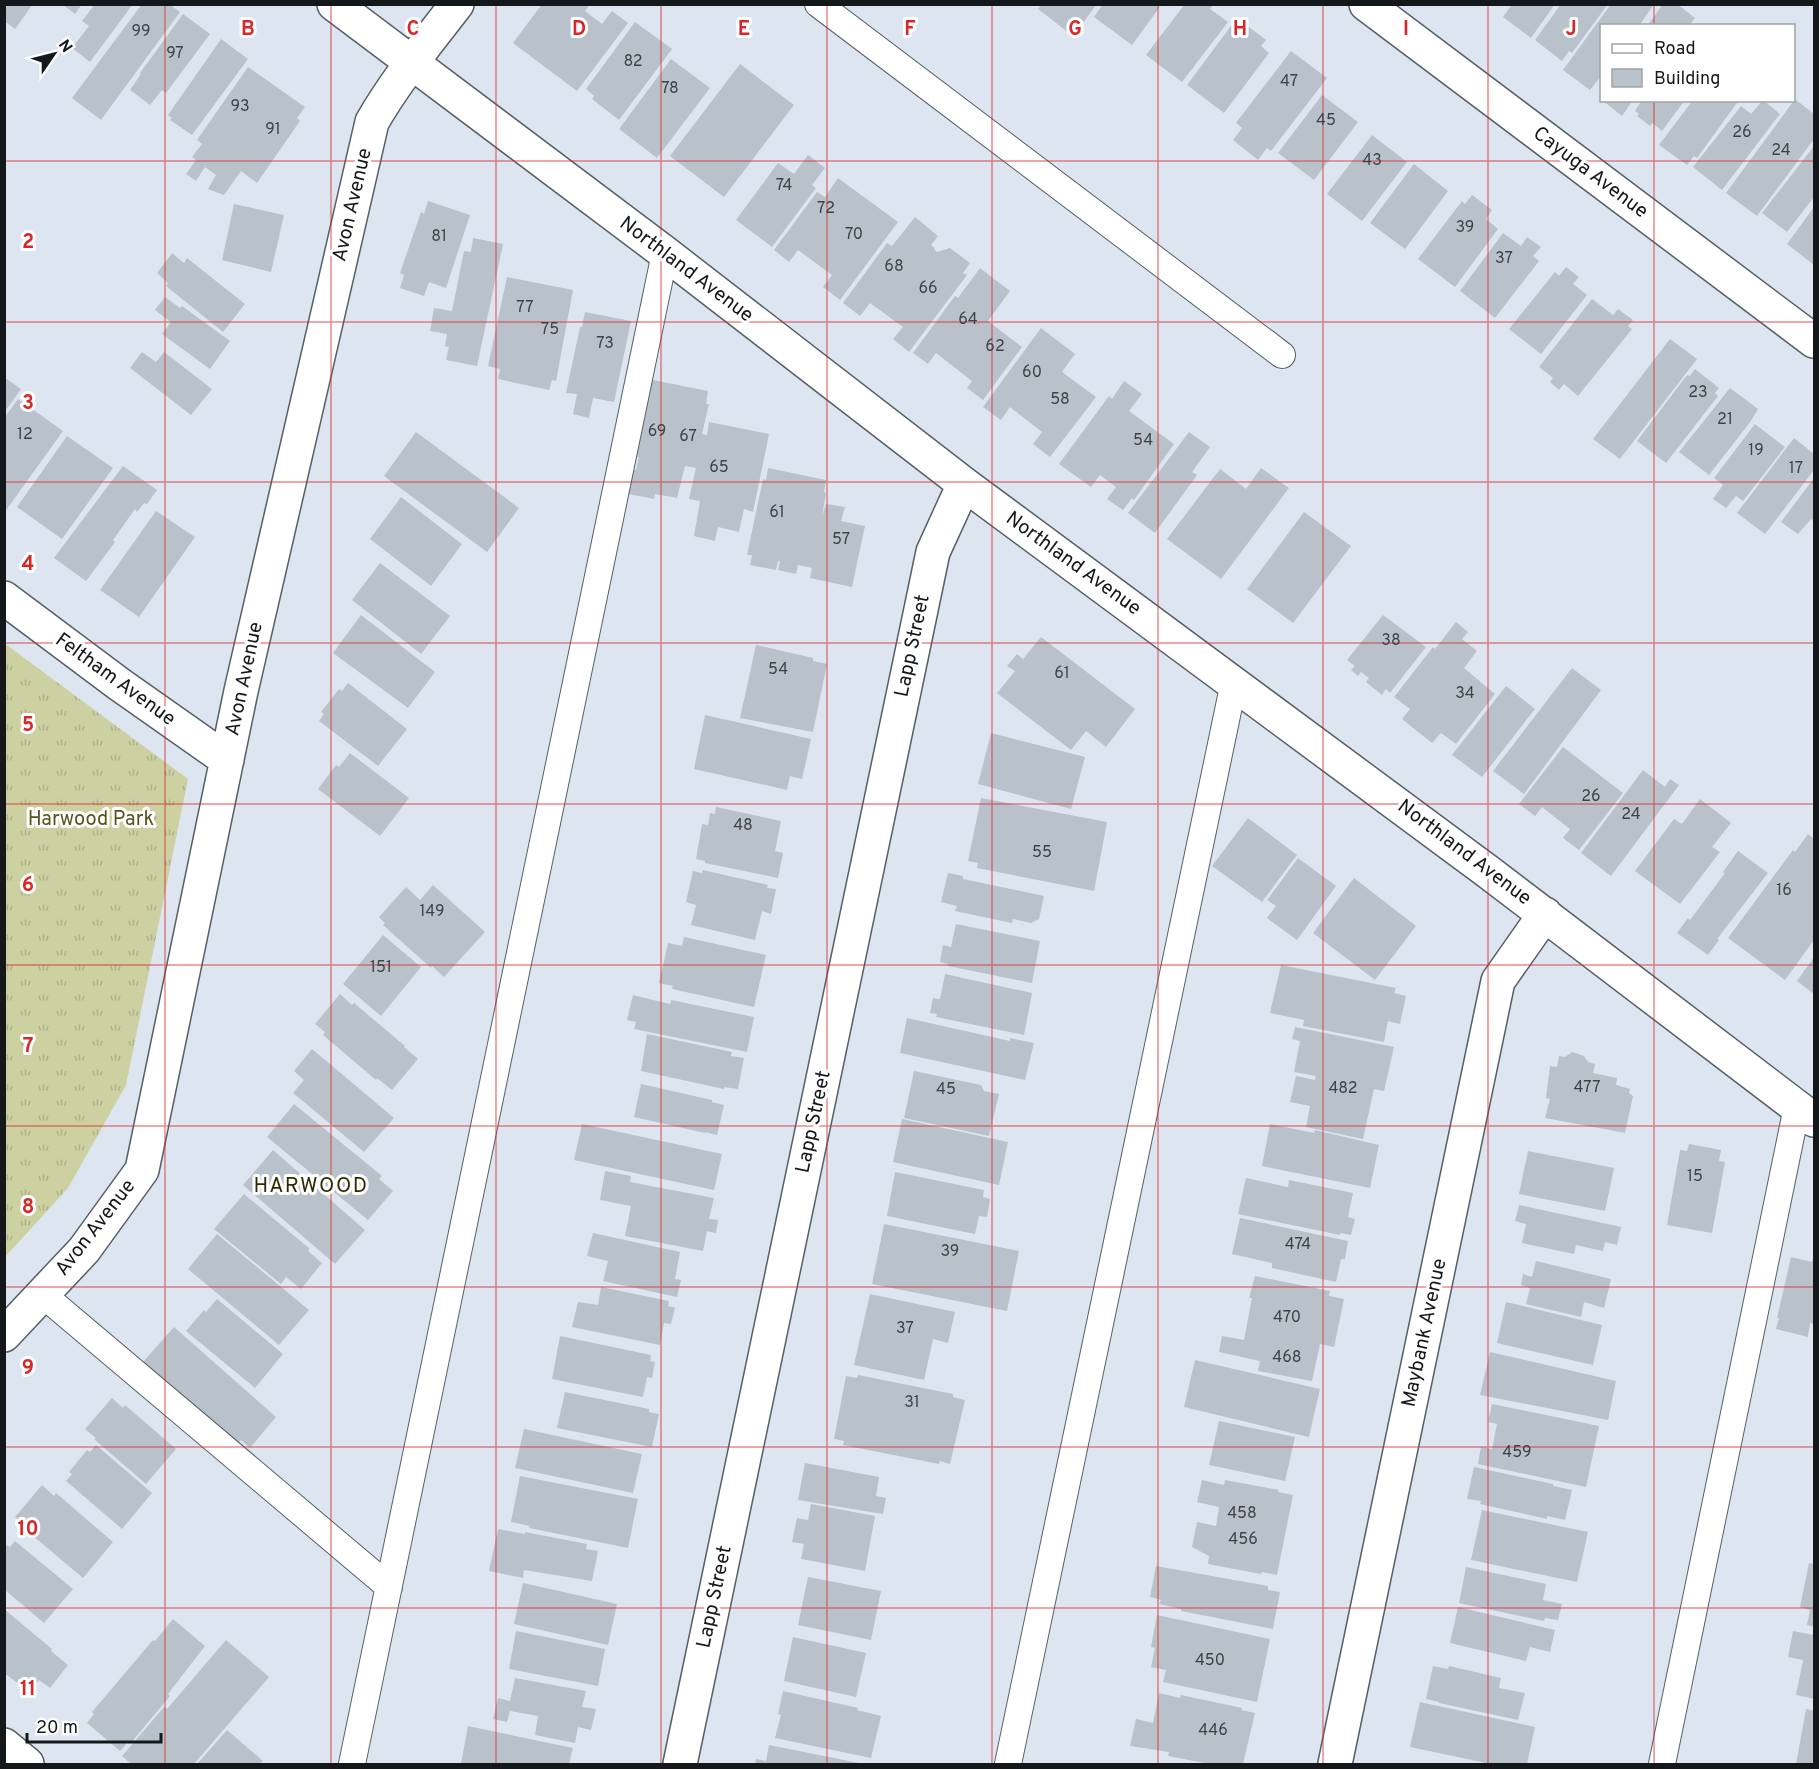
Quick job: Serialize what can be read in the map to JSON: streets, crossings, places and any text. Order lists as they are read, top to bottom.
{
  "streets": {
    "street": [
      "Cayuga Avenue",
      "Avon Avenue",
      "Northland Avenue",
      "Lapp Street",
      "Feltham Avenue",
      "Maybank Avenue"
    ]
  },
  "crossings": [
    ["Avon Avenue", "Northland Avenue"],
    ["Avon Avenue", "Feltham Avenue"],
    ["Northland Avenue", "Lapp Street"],
    ["Northland Avenue", "Maybank Avenue"]
  ],
  "districts": ["HARWOOD"],
  "parks": ["Harwood Park"],
  "house_numbers": [
    "99",
    "97",
    "82",
    "47",
    "78",
    "93",
    "45",
    "91",
    "26",
    "24",
    "43",
    "74",
    "72",
    "39",
    "70",
    "81",
    "37",
    "68",
    "66",
    "77",
    "64",
    "75",
    "73",
    "62",
    "60",
    "23",
    "58",
    "21",
    "69",
    "12",
    "67",
    "54",
    "19",
    "65",
    "17",
    "61",
    "57",
    "38",
    "54",
    "61",
    "34",
    "26",
    "24",
    "48",
    "55",
    "16",
    "149",
    "151",
    "477",
    "482",
    "45",
    "15",
    "474",
    "39",
    "470",
    "37",
    "468",
    "31",
    "459",
    "458",
    "456",
    "450",
    "446"
  ],
  "legend": ["Road", "Building"],
  "scale_bar": "20 m",
  "north": "top right",
  "grid": {
    "columns": [
      "B",
      "C",
      "D",
      "E",
      "F",
      "G",
      "H",
      "I",
      "J"
    ],
    "rows": [
      "2",
      "3",
      "4",
      "5",
      "6",
      "7",
      "8",
      "9",
      "10",
      "11"
    ]
  }
}
